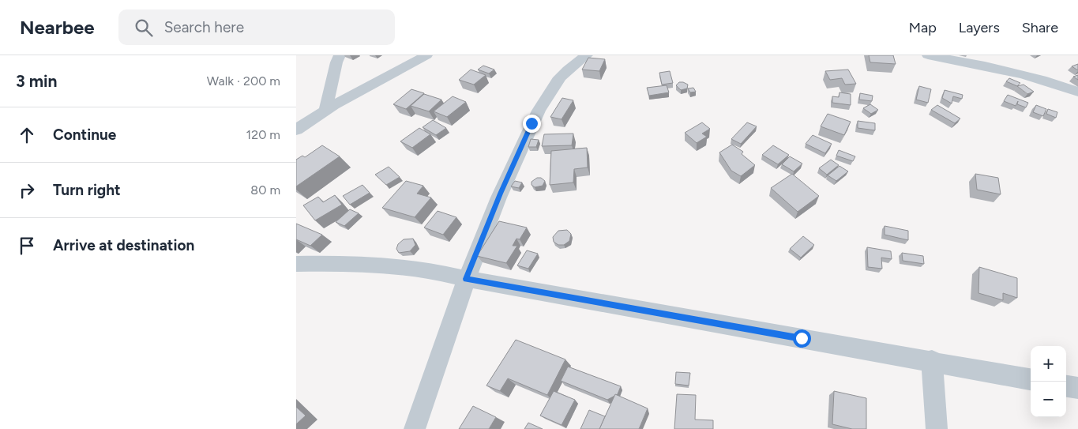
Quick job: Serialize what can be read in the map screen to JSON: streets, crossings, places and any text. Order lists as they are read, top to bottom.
{
  "page": {
    "header": "Nearbee",
    "search": "Search here",
    "nav": ["Map", "Layers", "Share"],
    "heading": ["3 min", "Walk · 200 m"],
    "list": [
      ["Continue", "120 m"],
      ["Turn right", "80 m"],
      "Arrive at destination"
    ],
    "map_buttons": ["+", "−"]
  }
}
